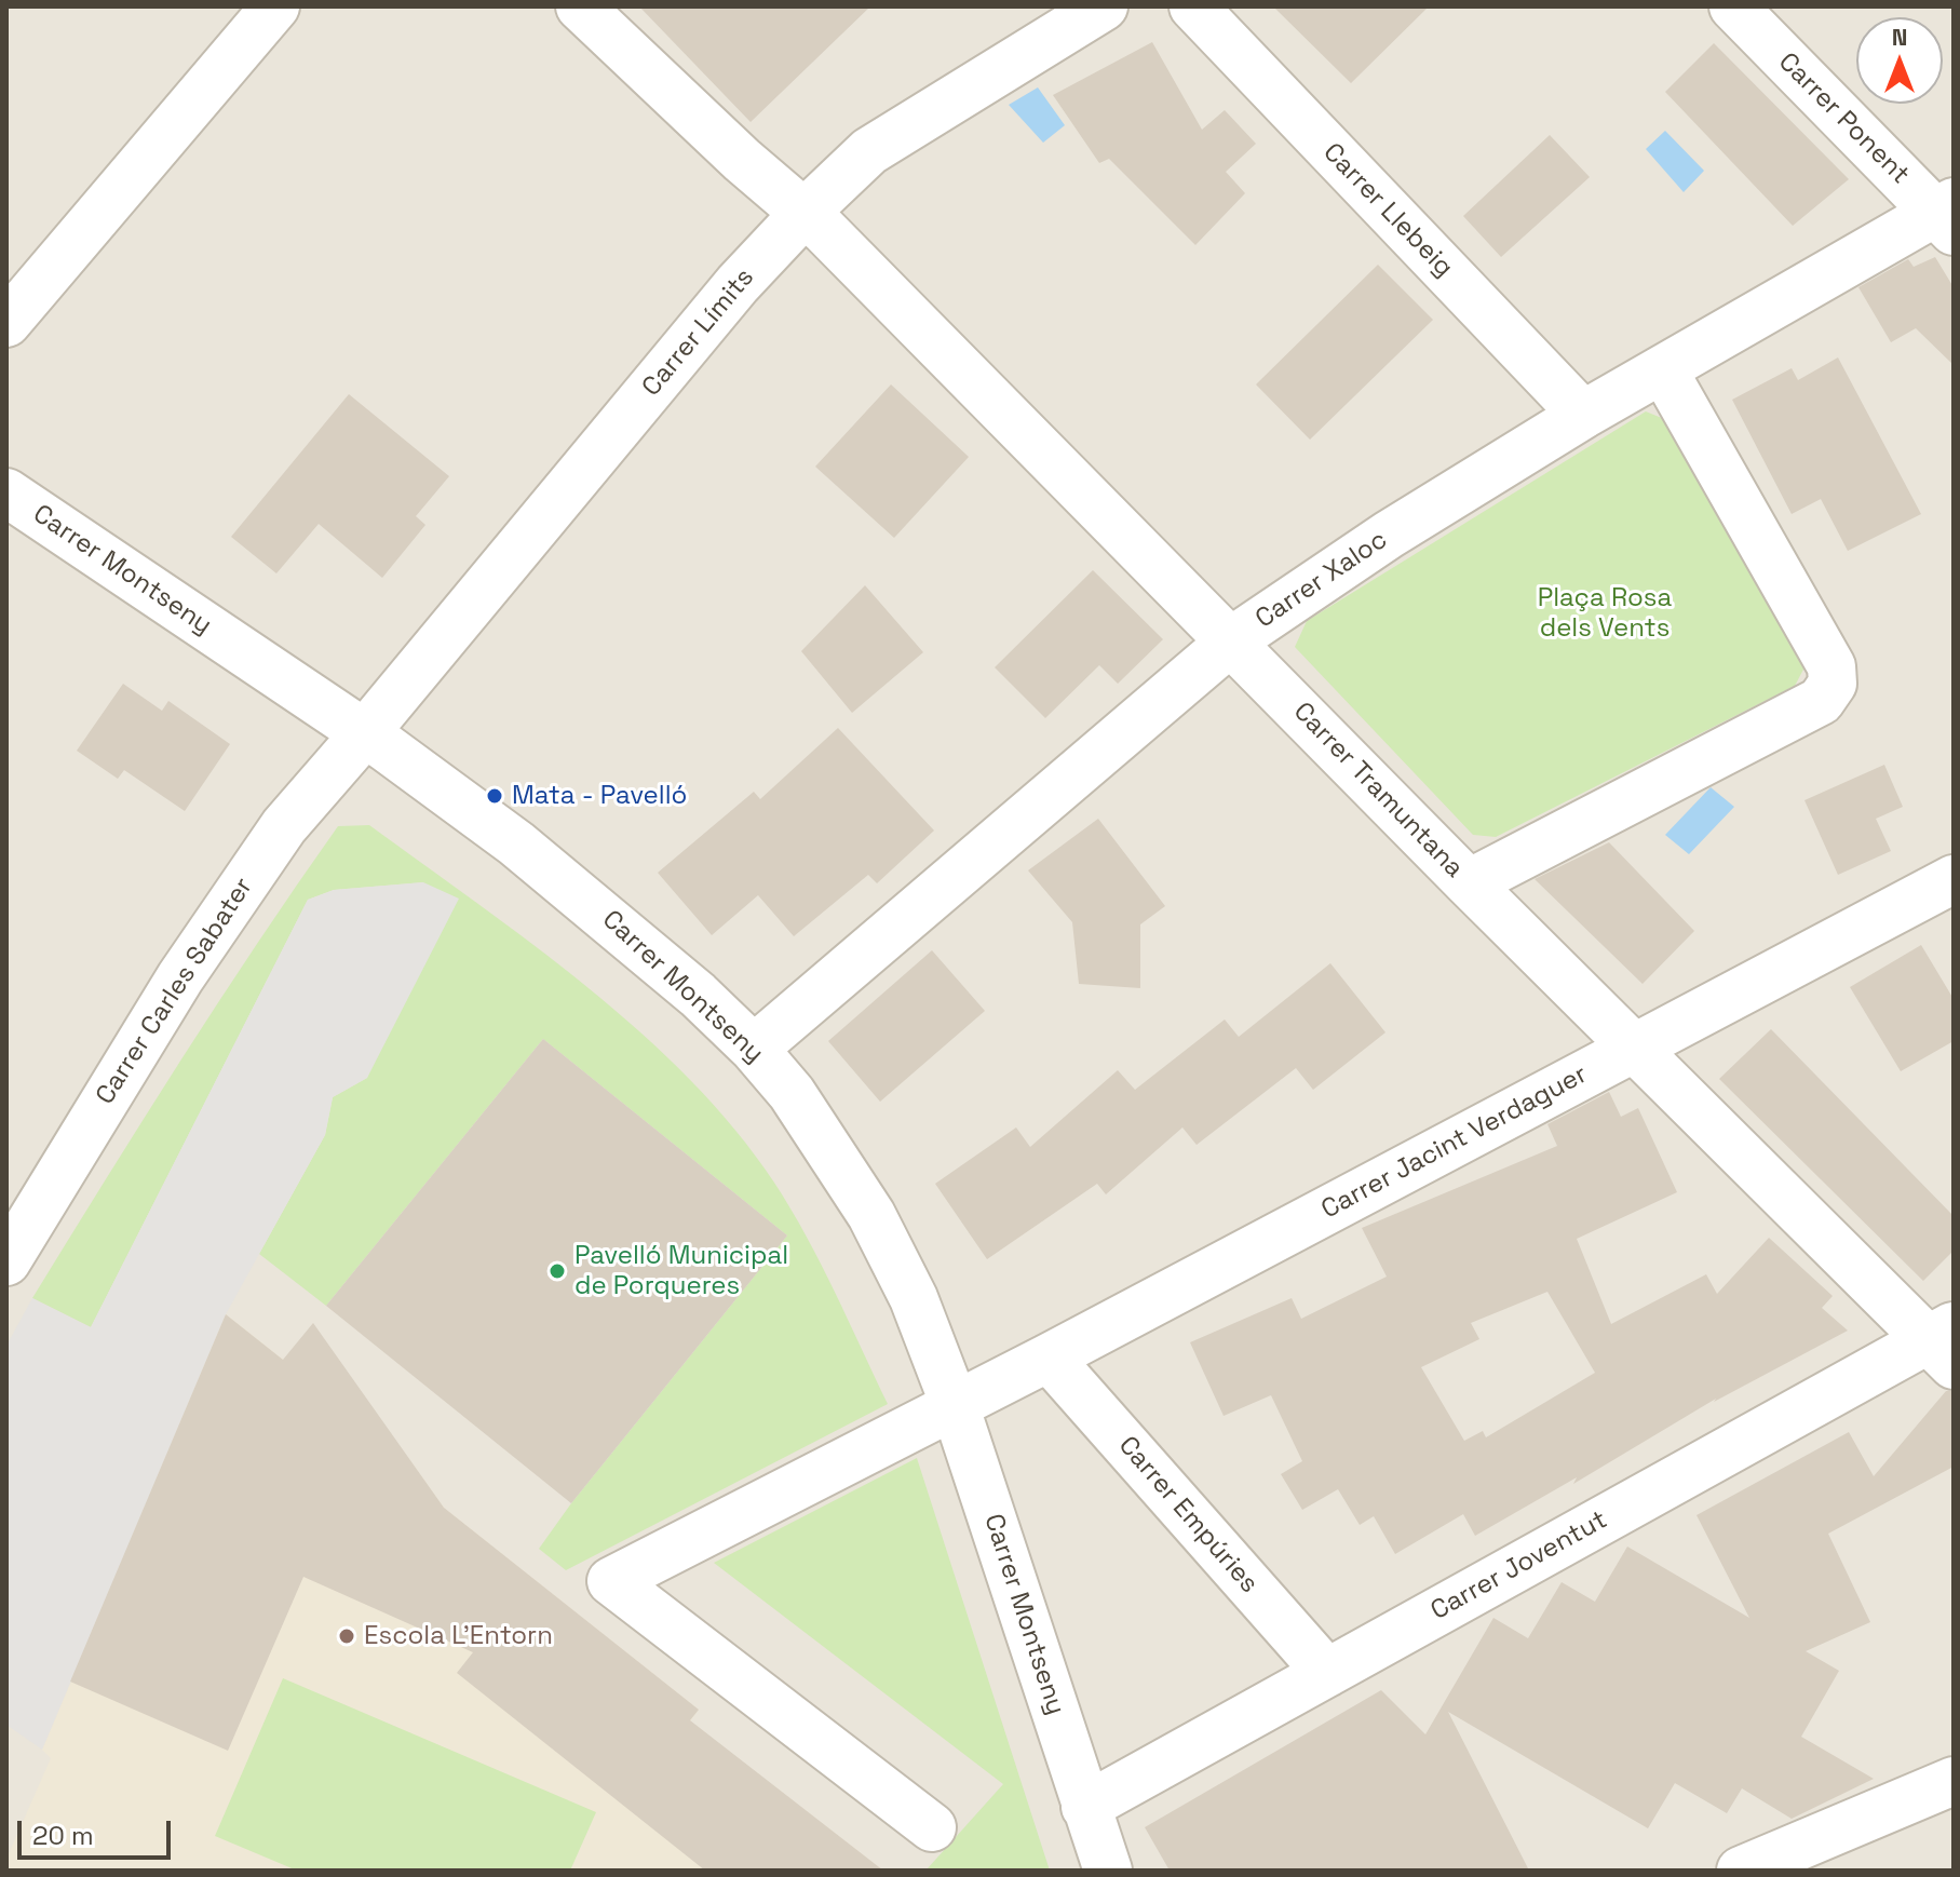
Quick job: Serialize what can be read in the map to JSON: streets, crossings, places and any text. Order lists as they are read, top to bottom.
{
  "streets": {
    "street": [
      "Carrer Ponent",
      "Carrer Llebeig",
      "Carrer Límits",
      "Carrer Montseny",
      "Carrer Xaloc",
      "Carrer Tramuntana",
      "Carrer Carles Sabater",
      "Carrer Jacint Verdaguer",
      "Carrer Empúries",
      "Carrer Joventut"
    ]
  },
  "crossings": [
    ["Carrer Ponent", "Carrer Xaloc"],
    ["Carrer Llebeig", "Carrer Xaloc"],
    ["Carrer Límits", "Carrer Montseny"],
    ["Carrer Límits", "Carrer Tramuntana"],
    ["Carrer Límits", "Carrer Carles Sabater"],
    ["Carrer Montseny", "Carrer Xaloc"],
    ["Carrer Montseny", "Carrer Carles Sabater"],
    ["Carrer Montseny", "Carrer Jacint Verdaguer"],
    ["Carrer Montseny", "Carrer Joventut"],
    ["Carrer Xaloc", "Carrer Tramuntana"],
    ["Carrer Tramuntana", "Carrer Jacint Verdaguer"],
    ["Carrer Tramuntana", "Carrer Joventut"],
    ["Carrer Jacint Verdaguer", "Carrer Empúries"],
    ["Carrer Empúries", "Carrer Joventut"]
  ],
  "parks": ["Plaça Rosa dels Vents"],
  "places": ["Mata - Pavelló", "Pavelló Municipal de Porqueres", "Escola L'Entorn"],
  "scale_bar": "20 m",
  "north": "top"
}
